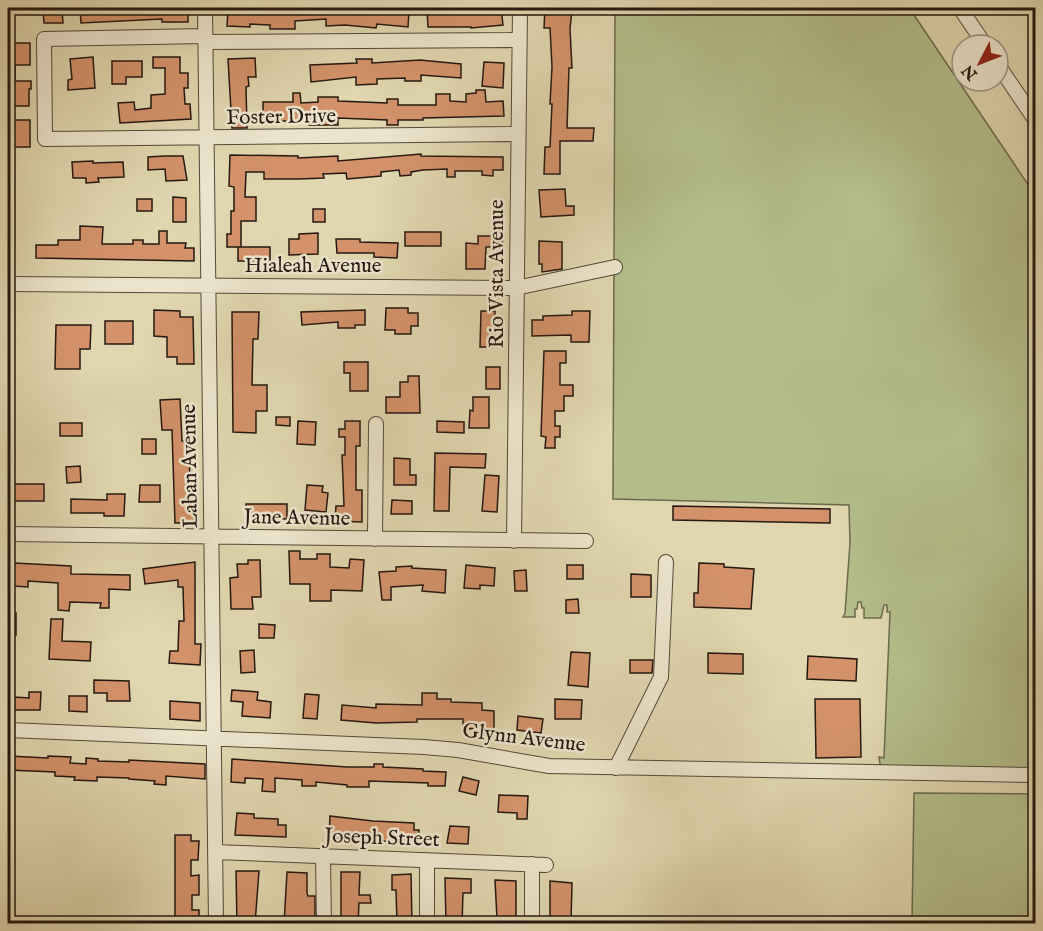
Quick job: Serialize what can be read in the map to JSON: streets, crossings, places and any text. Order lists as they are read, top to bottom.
{
  "streets": {
    "street": [
      "Foster Drive",
      "Hialeah Avenue",
      "Rio Vista Avenue",
      "Laban Avenue",
      "Jane Avenue",
      "Glynn Avenue",
      "Joseph Street"
    ]
  },
  "crossings": [
    ["Foster Drive", "Rio Vista Avenue"],
    ["Foster Drive", "Laban Avenue"],
    ["Hialeah Avenue", "Rio Vista Avenue"],
    ["Hialeah Avenue", "Laban Avenue"],
    ["Rio Vista Avenue", "Jane Avenue"],
    ["Laban Avenue", "Jane Avenue"],
    ["Laban Avenue", "Glynn Avenue"],
    ["Laban Avenue", "Joseph Street"]
  ],
  "north": "bottom left"
}
